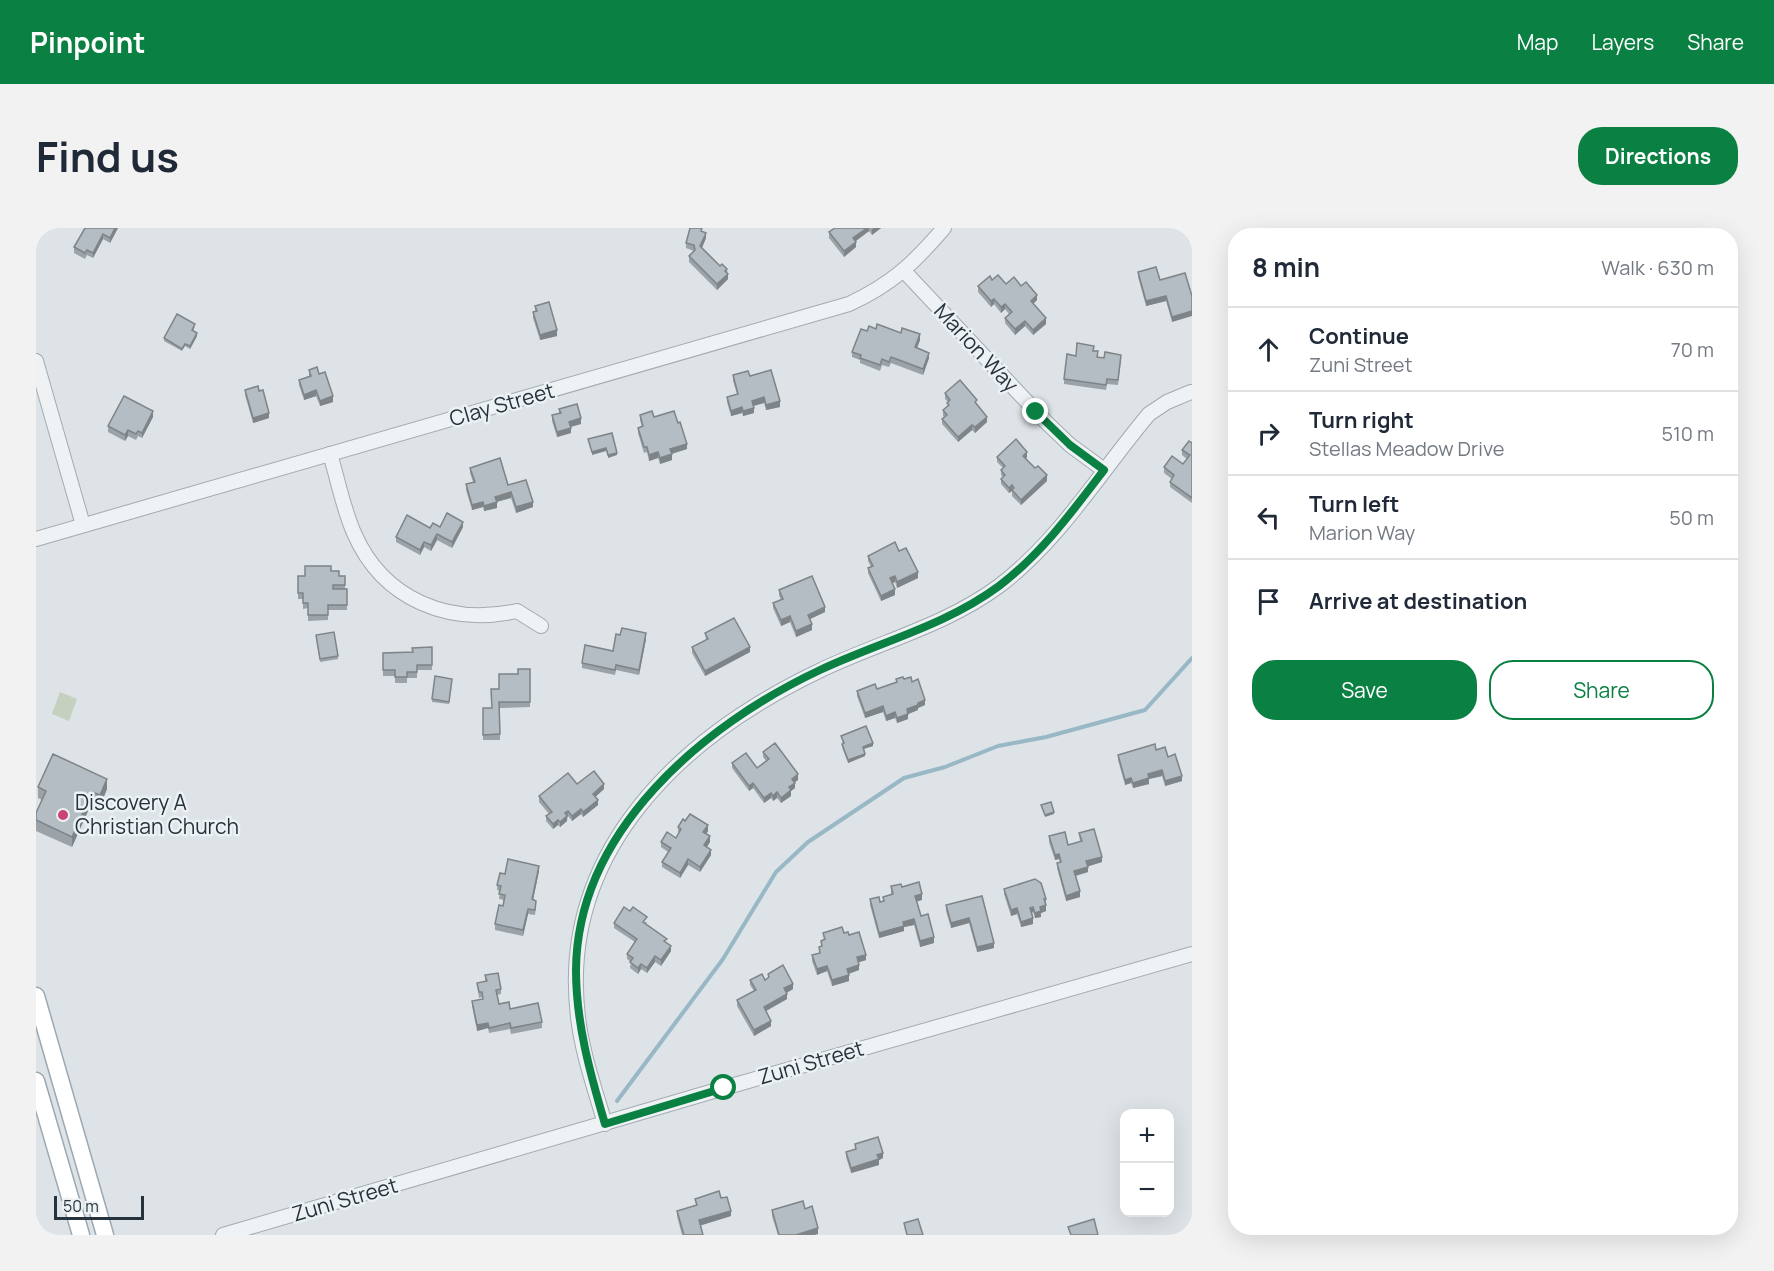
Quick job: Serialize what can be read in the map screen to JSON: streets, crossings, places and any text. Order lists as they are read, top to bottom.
{
  "streets": {
    "street": ["Marion Way", "Clay Street", "Zuni Street"]
  },
  "crossings": [
    ["Marion Way", "Clay Street"]
  ],
  "places": ["Discovery A Christian Church"],
  "scale_bar": "50 m",
  "page": {
    "header": "Pinpoint",
    "nav": ["Map", "Layers", "Share"],
    "title": "Find us",
    "buttons": [
      "Directions",
      ["Save", "Share"]
    ],
    "heading": ["8 min", "Walk · 630 m"],
    "list": [
      ["Continue", "Zuni Street", "70 m"],
      ["Turn right", "Stellas Meadow Drive", "510 m"],
      ["Turn left", "Marion Way", "50 m"],
      "Arrive at destination"
    ],
    "map_buttons": ["+", "−"],
    "scale": "50 m"
  }
}
